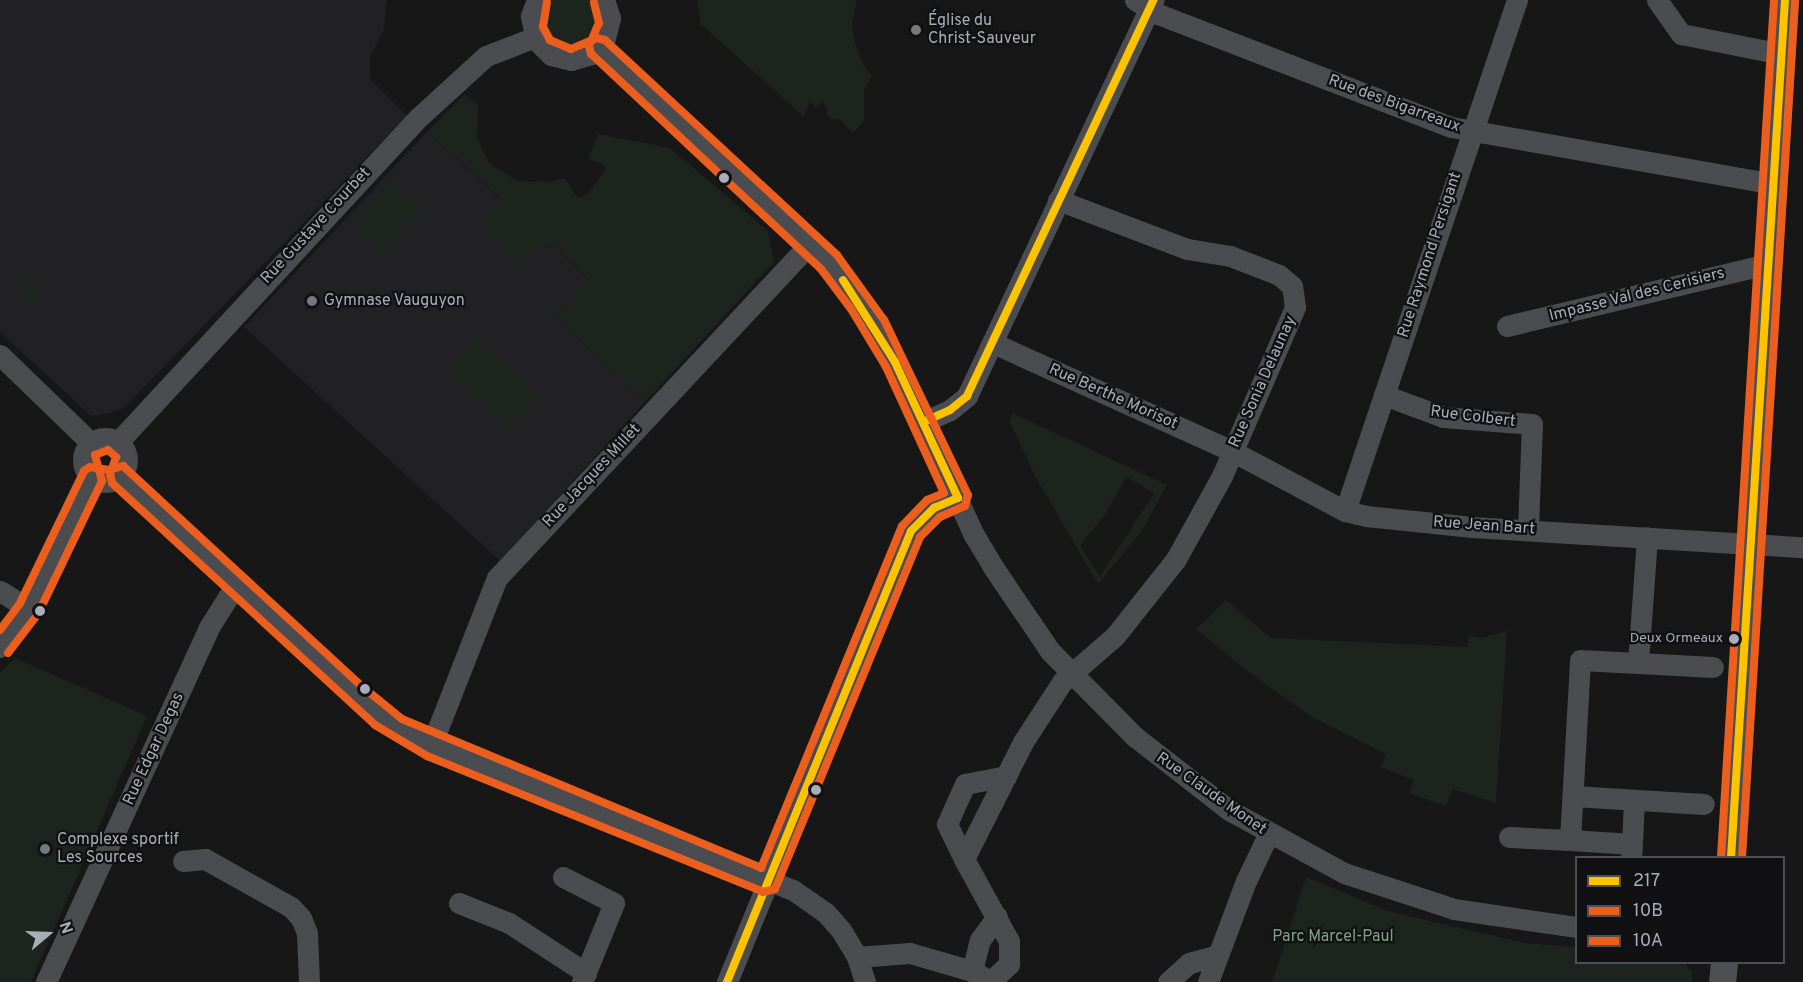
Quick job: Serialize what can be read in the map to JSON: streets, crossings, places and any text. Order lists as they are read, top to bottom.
{
  "streets": {
    "street": [
      "Rue des Bigarreaux",
      "Rue Gustave Courbet",
      "Rue Raymond Persigant",
      "Impasse Val des Cerisiers",
      "Rue Sonia Delaunay",
      "Rue Berthe Morisot",
      "Rue Colbert",
      "Rue Jacques Millet",
      "Rue Jean Bart",
      "Rue Edgar Degas",
      "Rue Claude Monet"
    ]
  },
  "crossings": [
    ["Rue des Bigarreaux", "Rue Raymond Persigant"],
    ["Rue Raymond Persigant", "Rue Colbert"],
    ["Rue Raymond Persigant", "Rue Jean Bart"],
    ["Rue Sonia Delaunay", "Rue Berthe Morisot"],
    ["Rue Sonia Delaunay", "Rue Jean Bart"],
    ["Rue Sonia Delaunay", "Rue Claude Monet"],
    ["Rue Berthe Morisot", "Rue Jean Bart"],
    ["Rue Colbert", "Rue Jean Bart"],
    ["Rue Jacques Millet", "Rue Claude Monet"]
  ],
  "parks": ["Parc Marcel-Paul"],
  "places": [
    "Église du Christ-Sauveur",
    "Gymnase Vauguyon",
    "Deux Ormeaux",
    "Complexe sportif Les Sources"
  ],
  "lines": ["transit line 217", "transit line 10A", "transit line 10B"],
  "legend": ["217", "10B", "10A"],
  "north": "right"
}
